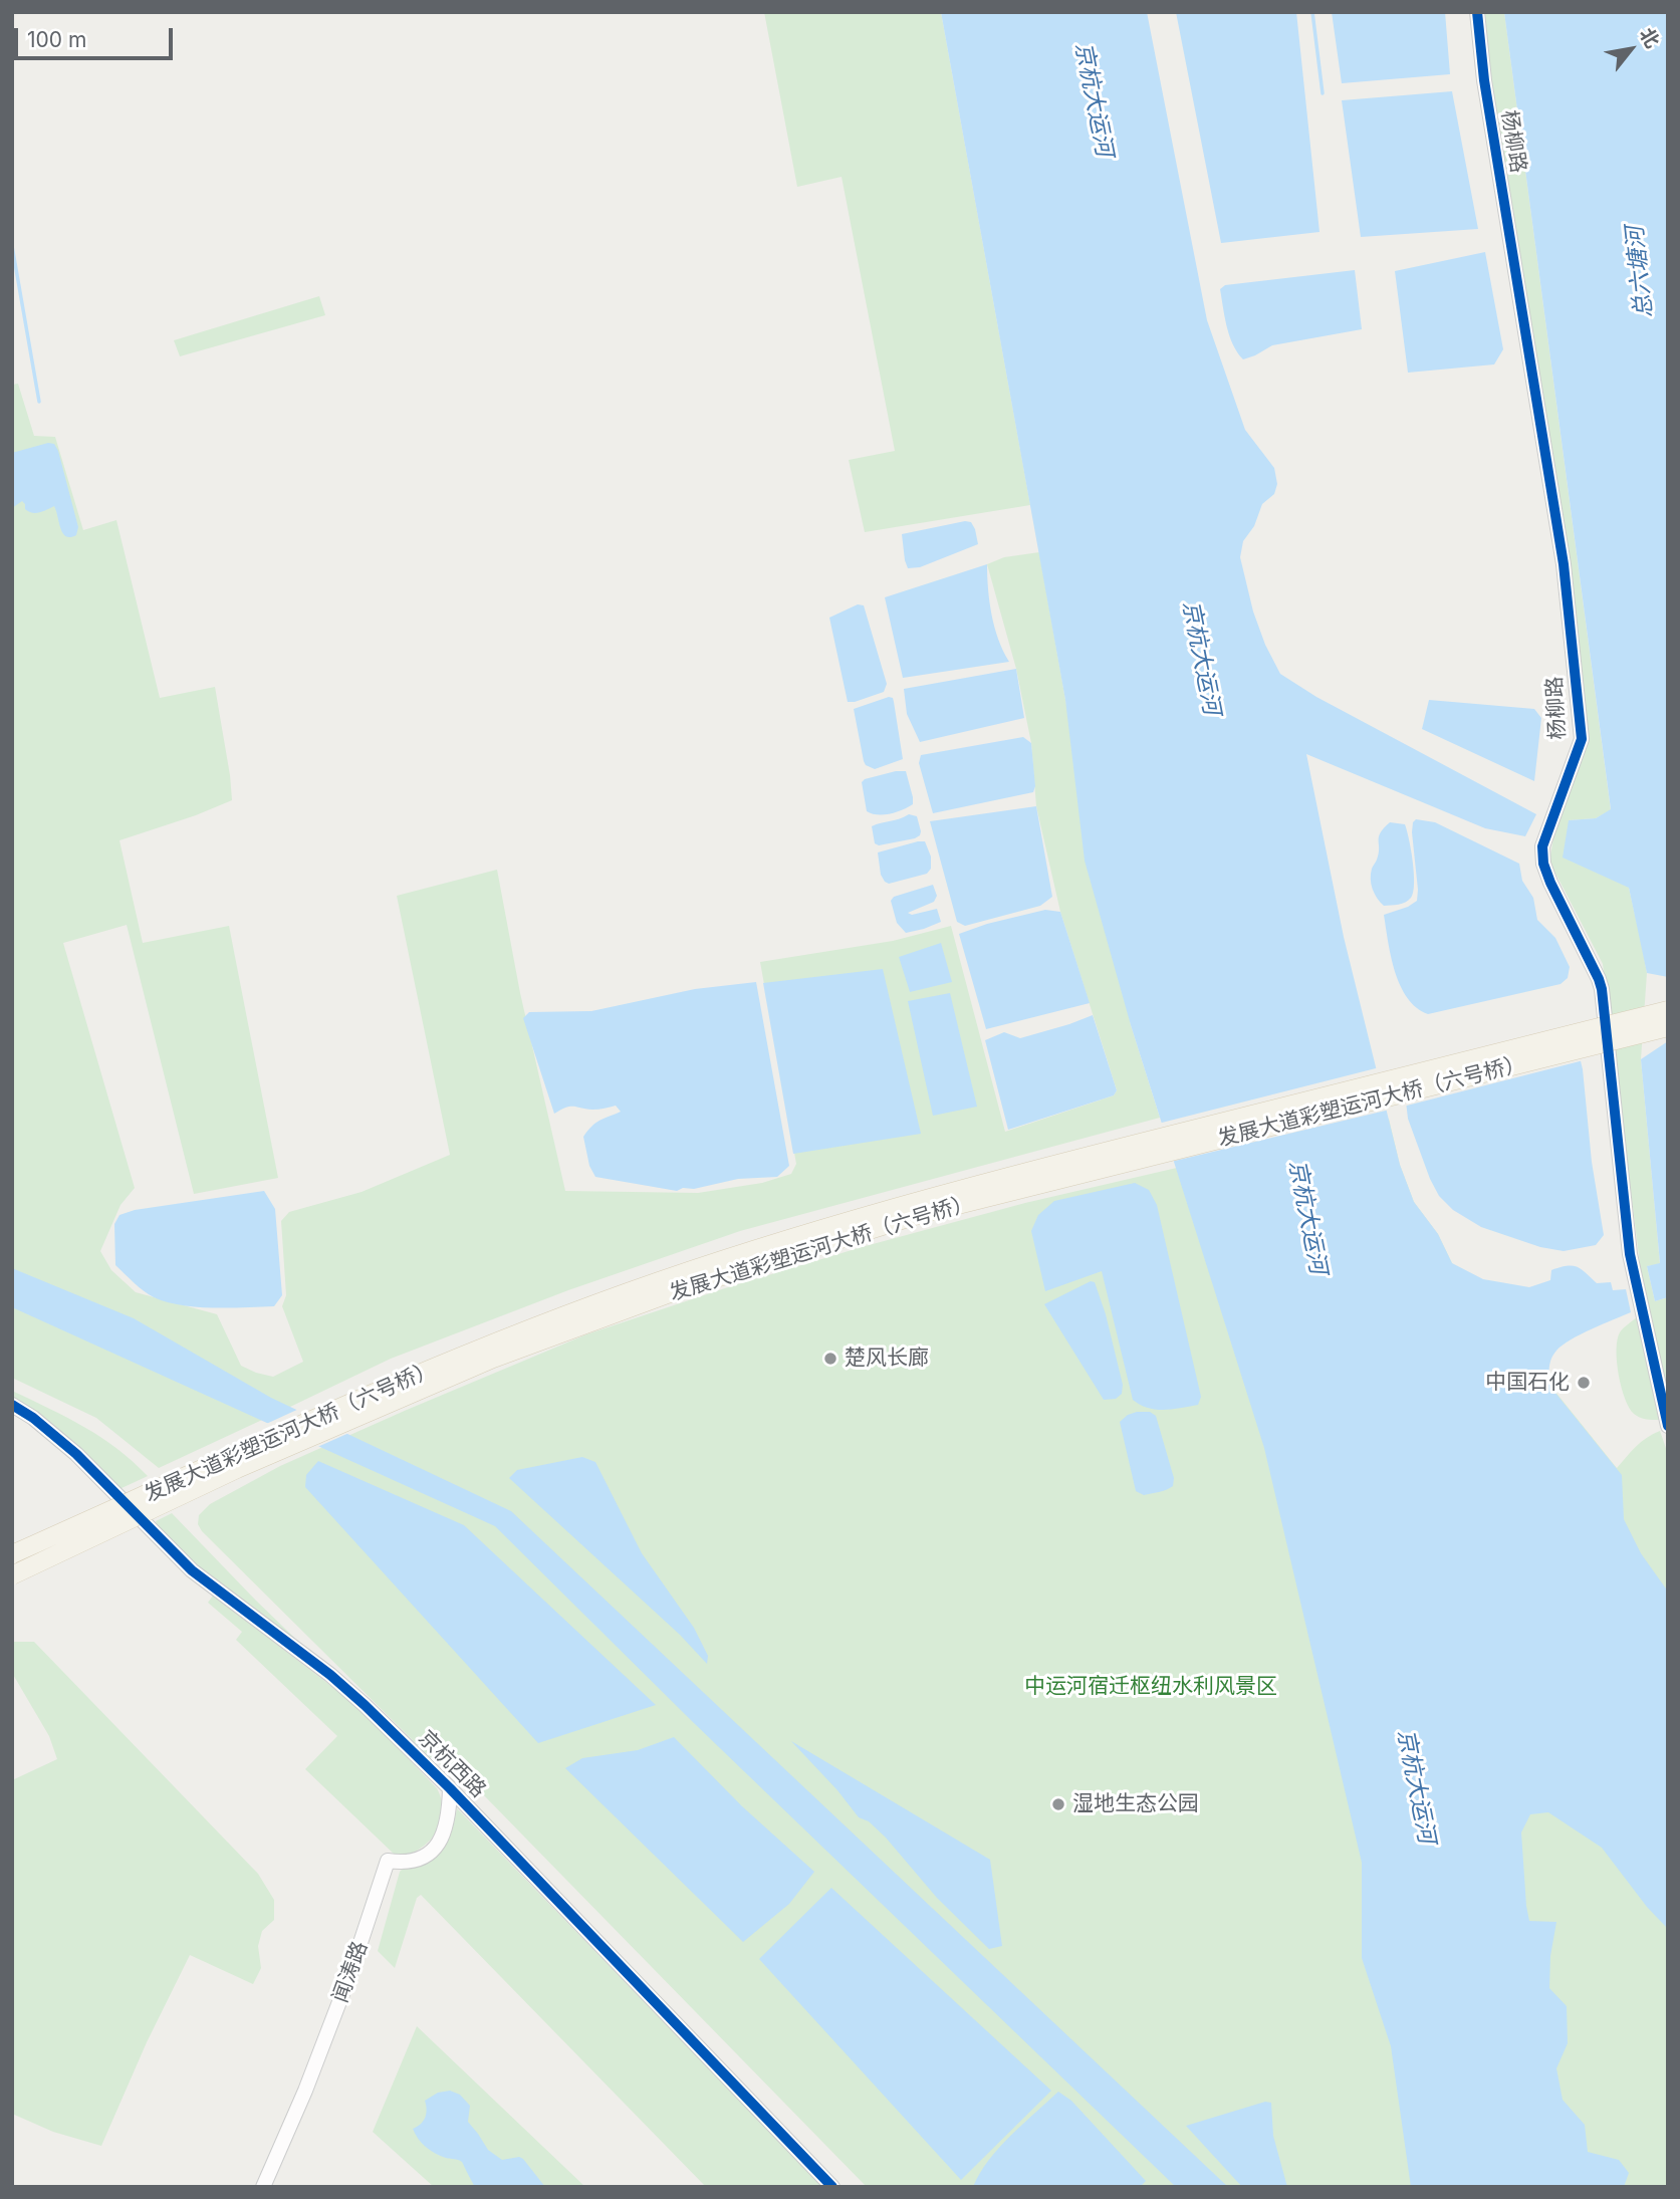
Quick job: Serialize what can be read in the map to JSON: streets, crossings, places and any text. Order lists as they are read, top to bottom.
{
  "streets": {
    "main road": ["发展大道彩塑运河大桥（六号桥）"],
    "street": ["杨柳路", "京杭西路", "闻涛路"]
  },
  "crossings": [
    ["京杭西路", "闻涛路"]
  ],
  "water": ["京杭大运河", "总六塘河"],
  "parks": ["中运河宿迁枢纽水利风景区"],
  "places": ["楚风长廊", "中国石化", "湿地生态公园"],
  "scale_bar": "100 m",
  "north": "top right"
}
